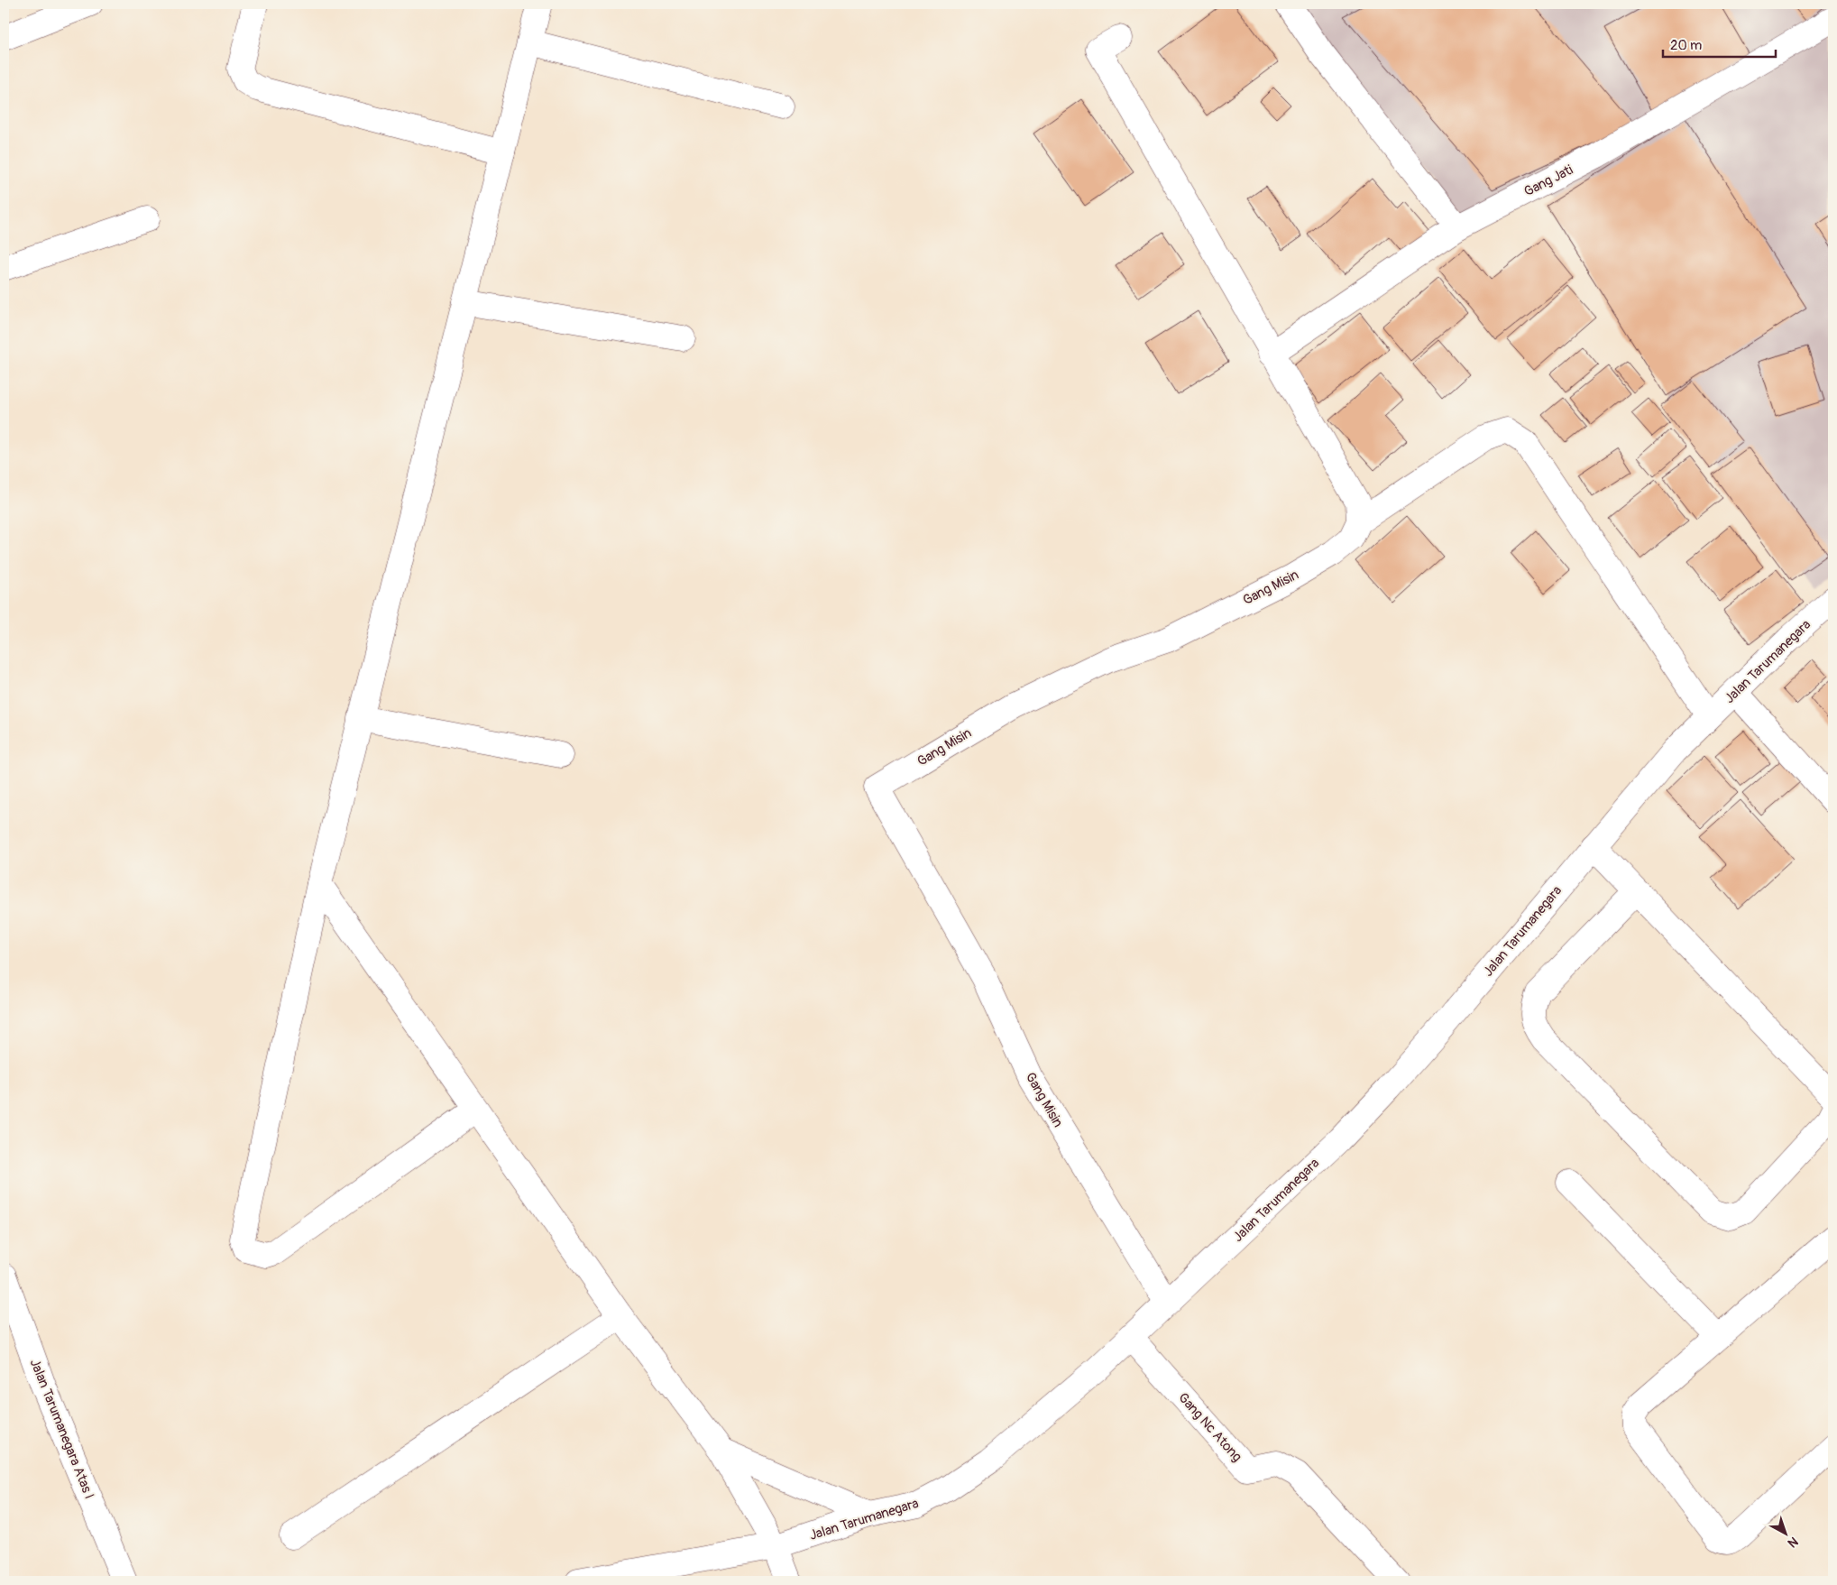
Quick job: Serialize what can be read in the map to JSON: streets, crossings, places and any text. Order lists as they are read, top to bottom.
{
  "streets": {
    "street": [
      "Gang Jati",
      "Gang Misin",
      "Jalan Tarumanegara",
      "Gang Nc Atong",
      "Jalan Tarumanegara Atas I"
    ]
  },
  "crossings": [
    ["Gang Misin", "Jalan Tarumanegara"],
    ["Jalan Tarumanegara", "Gang Nc Atong"]
  ],
  "scale_bar": "20 m",
  "north": "bottom right"
}
